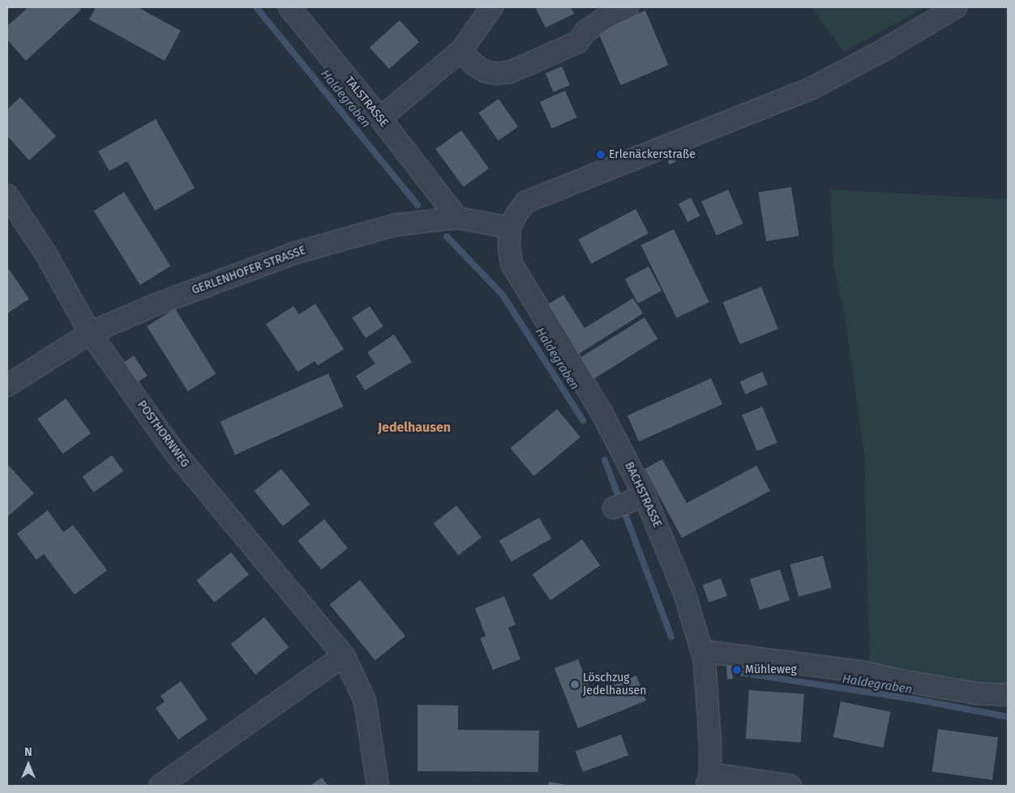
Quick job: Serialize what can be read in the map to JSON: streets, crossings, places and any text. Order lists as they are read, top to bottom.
{
  "streets": {
    "street": [
      "TALSTRASSE",
      "GERLENHOFER STRASSE",
      "POSTHORNWEG",
      "BACHSTRASSE"
    ]
  },
  "crossings": [
    ["TALSTRASSE", "GERLENHOFER STRASSE"],
    ["GERLENHOFER STRASSE", "POSTHORNWEG"],
    ["GERLENHOFER STRASSE", "BACHSTRASSE"]
  ],
  "districts": ["Jedelhausen"],
  "water": ["Haldegraben"],
  "places": ["Erlenäckerstraße", "Mühleweg", "Löschzug Jedelhausen"],
  "north": "top"
}
